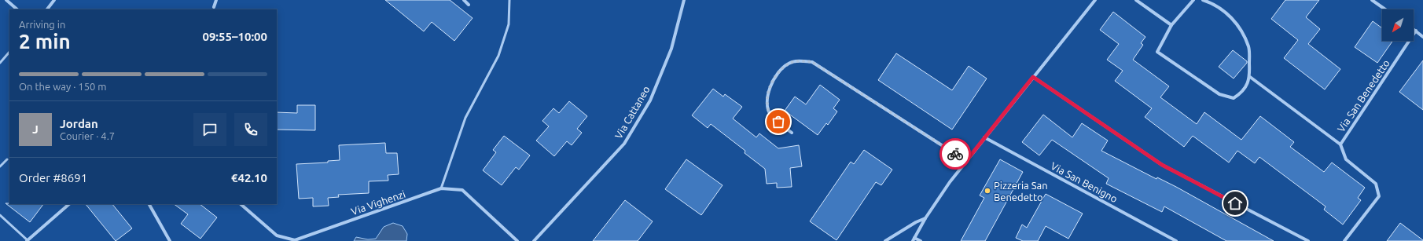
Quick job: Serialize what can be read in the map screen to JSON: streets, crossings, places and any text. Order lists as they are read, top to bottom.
{
  "streets": {
    "street": [
      "Via San Benedetto",
      "Via Cattaneo",
      "Via San Benigno",
      "Via Vighenzi"
    ]
  },
  "places": ["Pizzeria San Benedetto"],
  "north": "bottom left",
  "page": {
    "heading": ["2 min", "Arriving in", "09:55–10:00"],
    "panel": [
      "Jordan",
      "Courier · 4.7",
      "Order #8691",
      "€42.10"
    ],
    "bar": "On the way · 150 m",
    "round": "J"
  }
}
